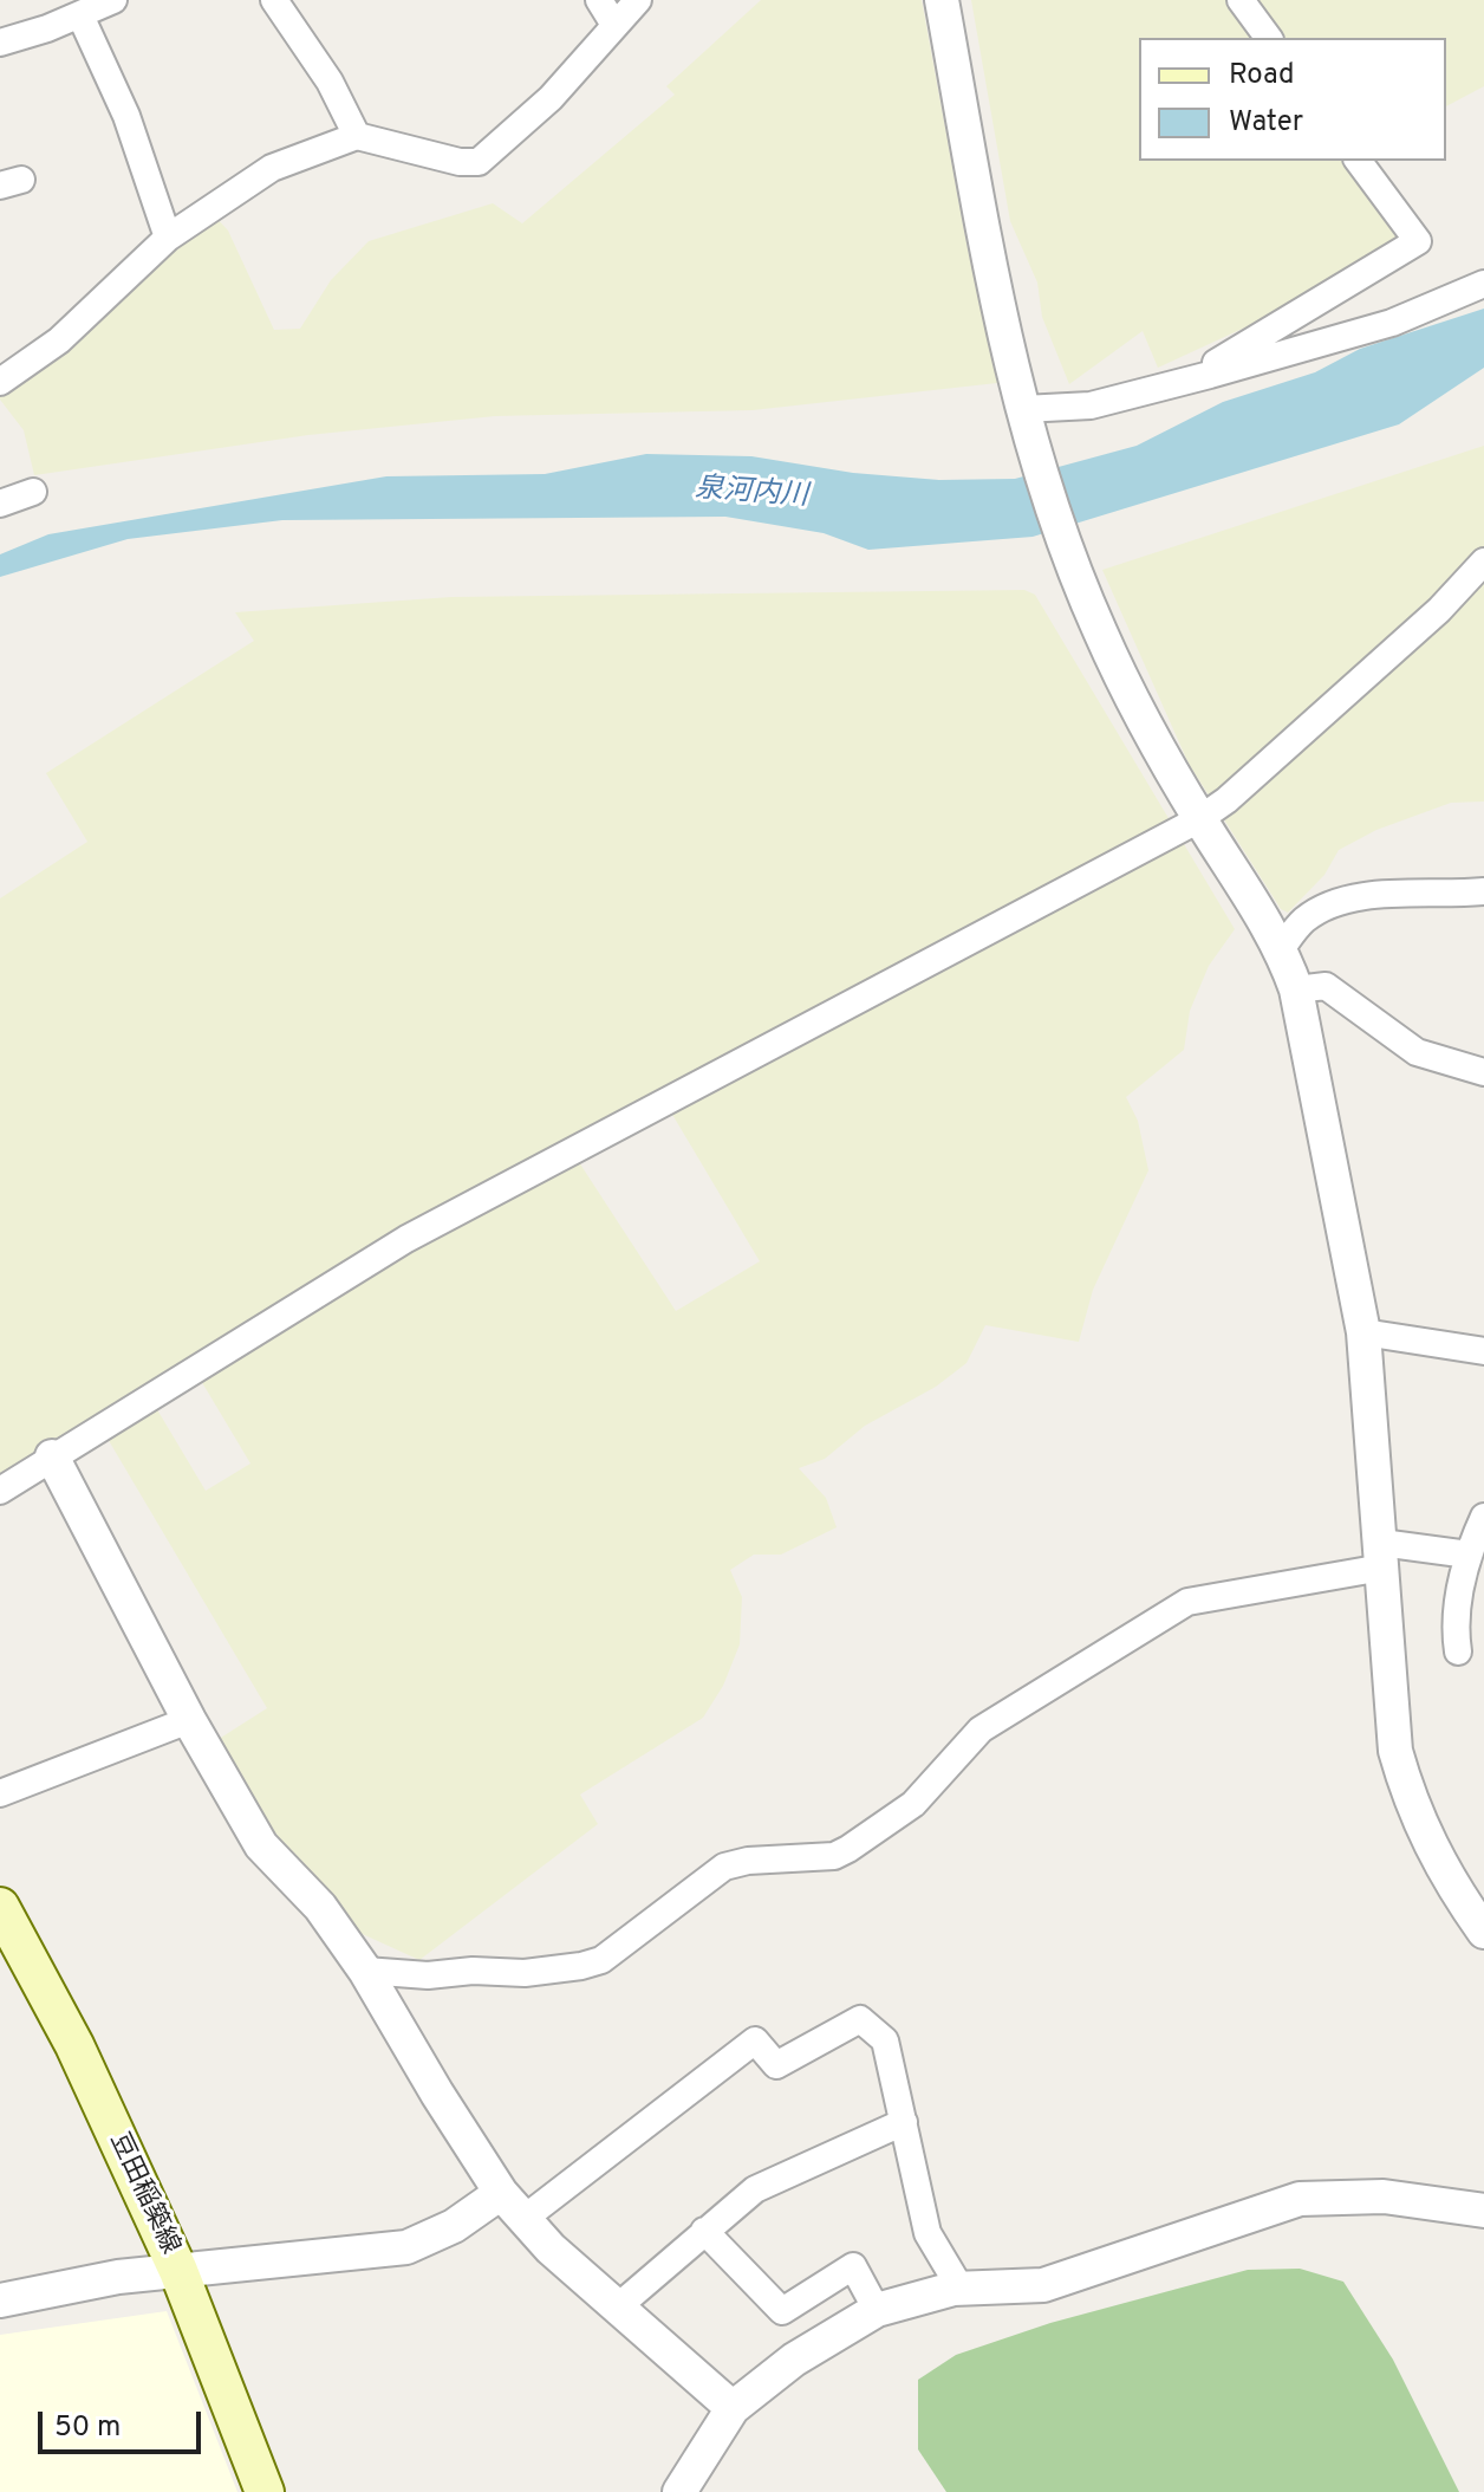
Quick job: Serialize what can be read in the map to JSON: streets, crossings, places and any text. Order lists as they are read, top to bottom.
{
  "streets": {
    "main road": ["豆田稲築線"]
  },
  "water": ["泉河内川"],
  "legend": ["Road", "Water"],
  "scale_bar": "50 m"
}
